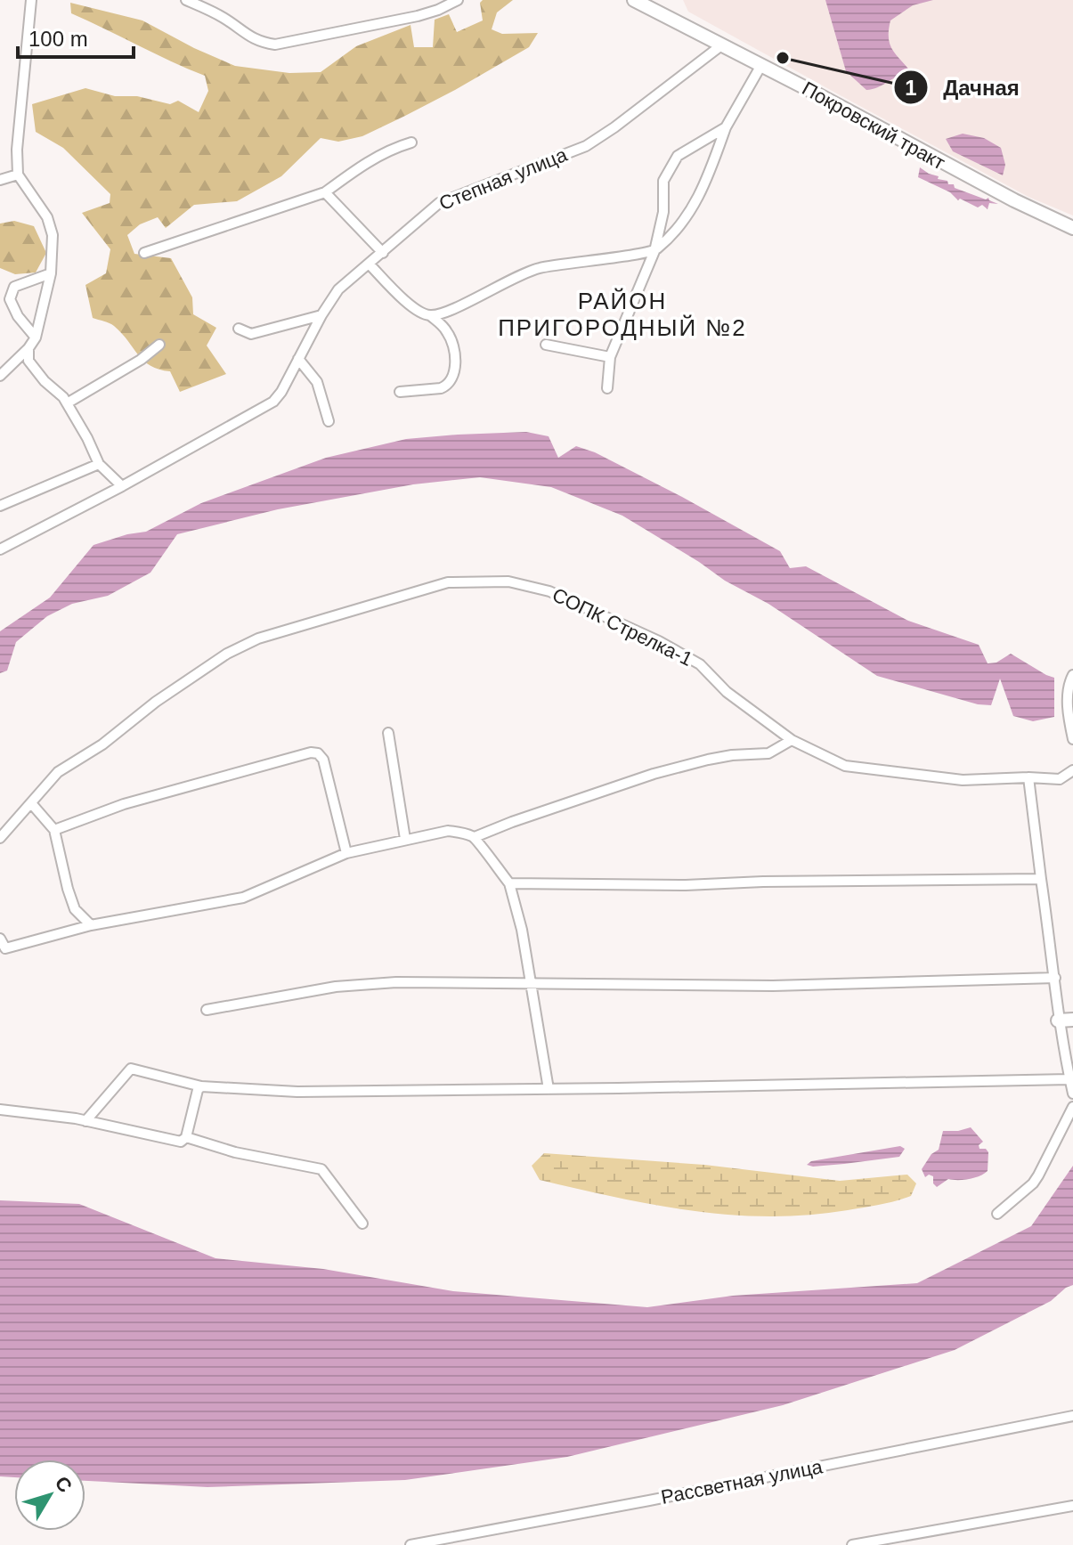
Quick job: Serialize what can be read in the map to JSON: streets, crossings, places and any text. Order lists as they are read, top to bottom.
{
  "streets": {
    "main road": ["Покровский тракт"],
    "street": ["Степная улица", "СОПК Стрелка-1", "Рассветная улица"]
  },
  "crossings": [
    ["Покровский тракт", "Степная улица"]
  ],
  "districts": ["РАЙОН ПРИГОРОДНЫЙ №2"],
  "places": ["Дачная"],
  "scale_bar": "100 m",
  "north": "top right"
}
